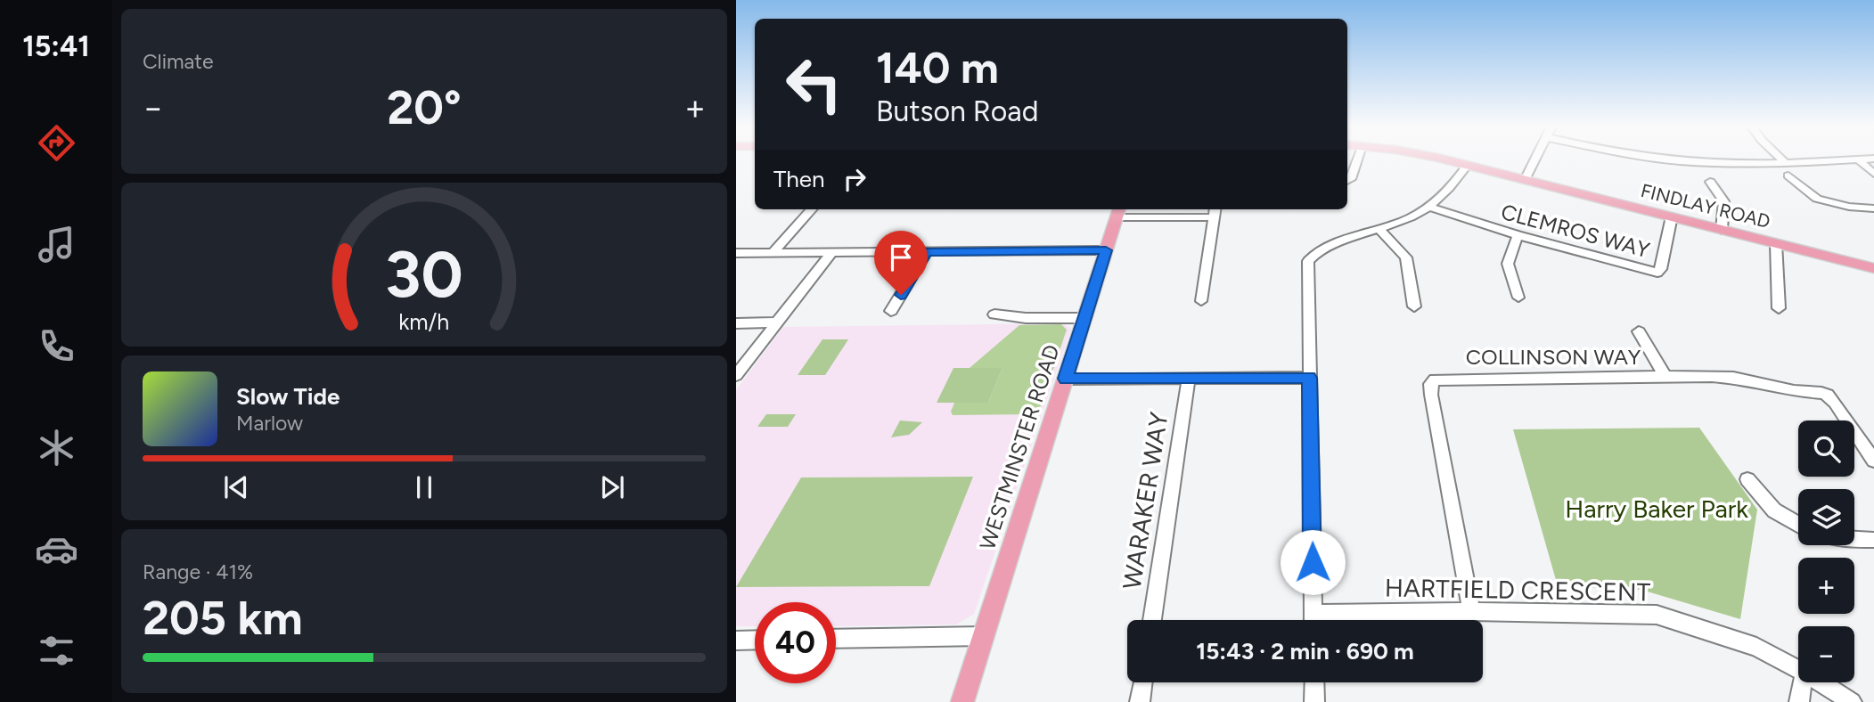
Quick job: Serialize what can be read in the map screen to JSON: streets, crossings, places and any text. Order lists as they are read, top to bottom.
{
  "streets": {
    "main road": ["FINDLAY ROAD", "WESTMINSTER ROAD"],
    "street": [
      "CLEMROS WAY",
      "COLLINSON WAY",
      "WARAKER WAY",
      "HARTFIELD CRESCENT"
    ]
  },
  "crossings": [
    ["FINDLAY ROAD", "CLEMROS WAY"],
    ["COLLINSON WAY", "HARTFIELD CRESCENT"]
  ],
  "parks": ["Harry Baker Park"],
  "page": {
    "tabs": "15:41",
    "tile": [
      "Climate",
      ["Range · 41%", "205 km"]
    ],
    "turn": ["140 m", "Butson Road"],
    "heat": ["−", "20°", "+"],
    "then": "Then",
    "song": ["Slow Tide", "Marlow"],
    "map_buttons": ["+", "−"],
    "limit": "40",
    "trip": "15:43 · 2 min · 690 m",
    "gauge": ["30", "km/h"]
  }
}
